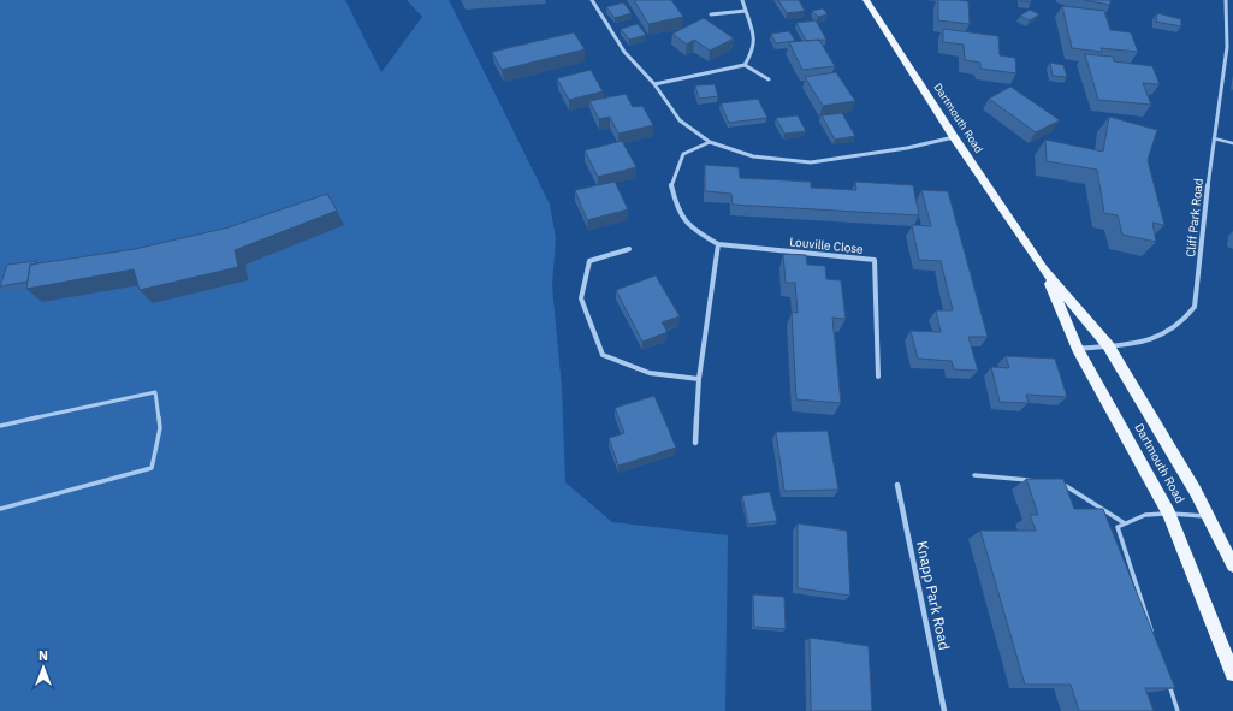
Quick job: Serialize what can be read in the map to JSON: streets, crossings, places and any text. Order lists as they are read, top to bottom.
{
  "streets": {
    "main road": ["Dartmouth Road"],
    "street": ["Cliff Park Road", "Louville Close", "Knapp Park Road"]
  },
  "crossings": [
    ["Dartmouth Road", "Cliff Park Road"]
  ],
  "north": "top"
}
